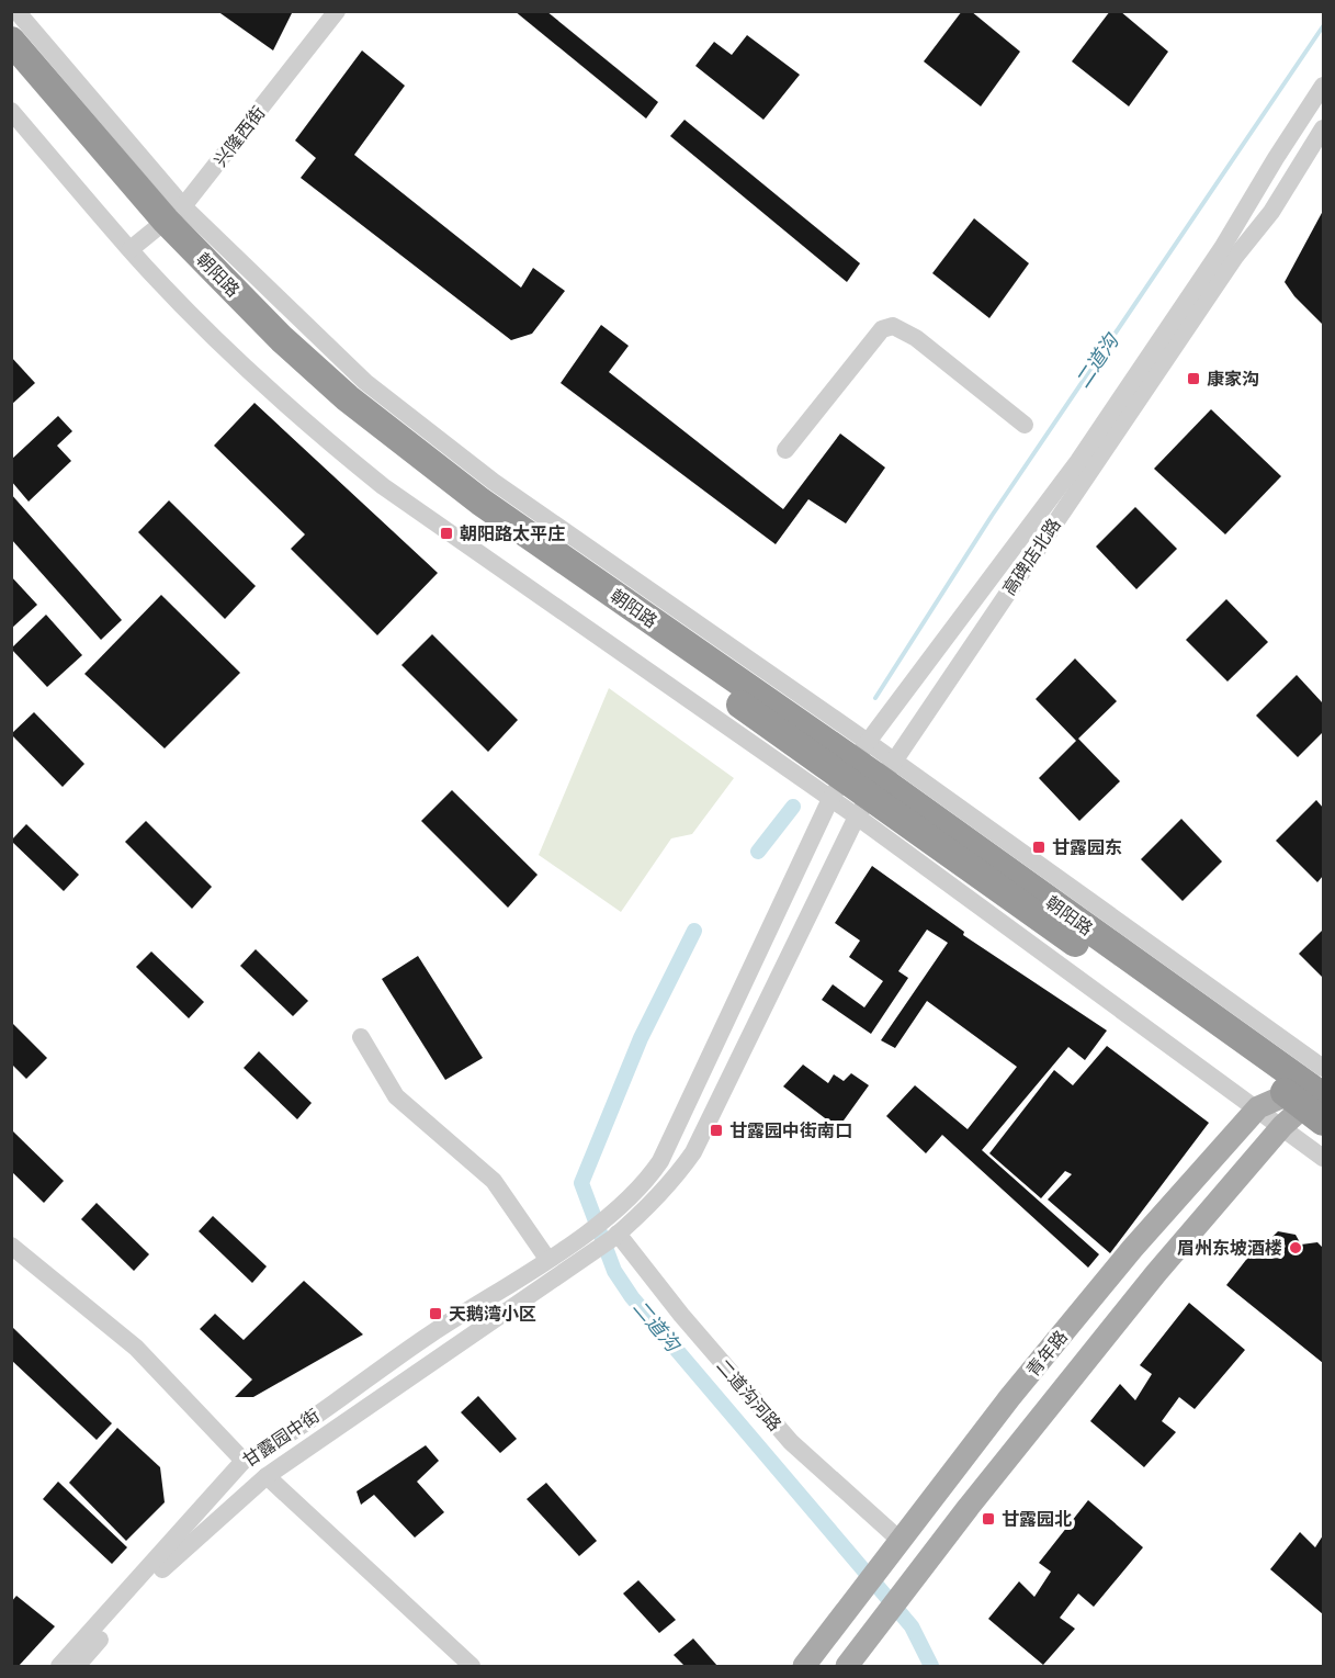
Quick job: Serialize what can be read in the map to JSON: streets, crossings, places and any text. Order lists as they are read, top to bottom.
{
  "streets": {
    "highway": ["朝阳路"],
    "main road": ["青年路"],
    "street": [
      "兴隆西街",
      "高碑店北路",
      "二道沟河路",
      "甘露园中街"
    ]
  },
  "crossings": [
    ["兴隆西街", "朝阳路"],
    ["朝阳路", "高碑店北路"],
    ["朝阳路", "青年路"],
    ["高碑店北路", "二道沟河路"],
    ["高碑店北路", "甘露园中街"],
    ["青年路", "二道沟河路"],
    ["二道沟河路", "甘露园中街"]
  ],
  "water": ["二道沟"],
  "places": {
    "transit": [
      "康家沟",
      "朝阳路太平庄",
      "甘露园东",
      "甘露园中街南口",
      "天鹅湾小区",
      "甘露园北"
    ],
    "other": ["眉州东坡酒楼"]
  }
}
